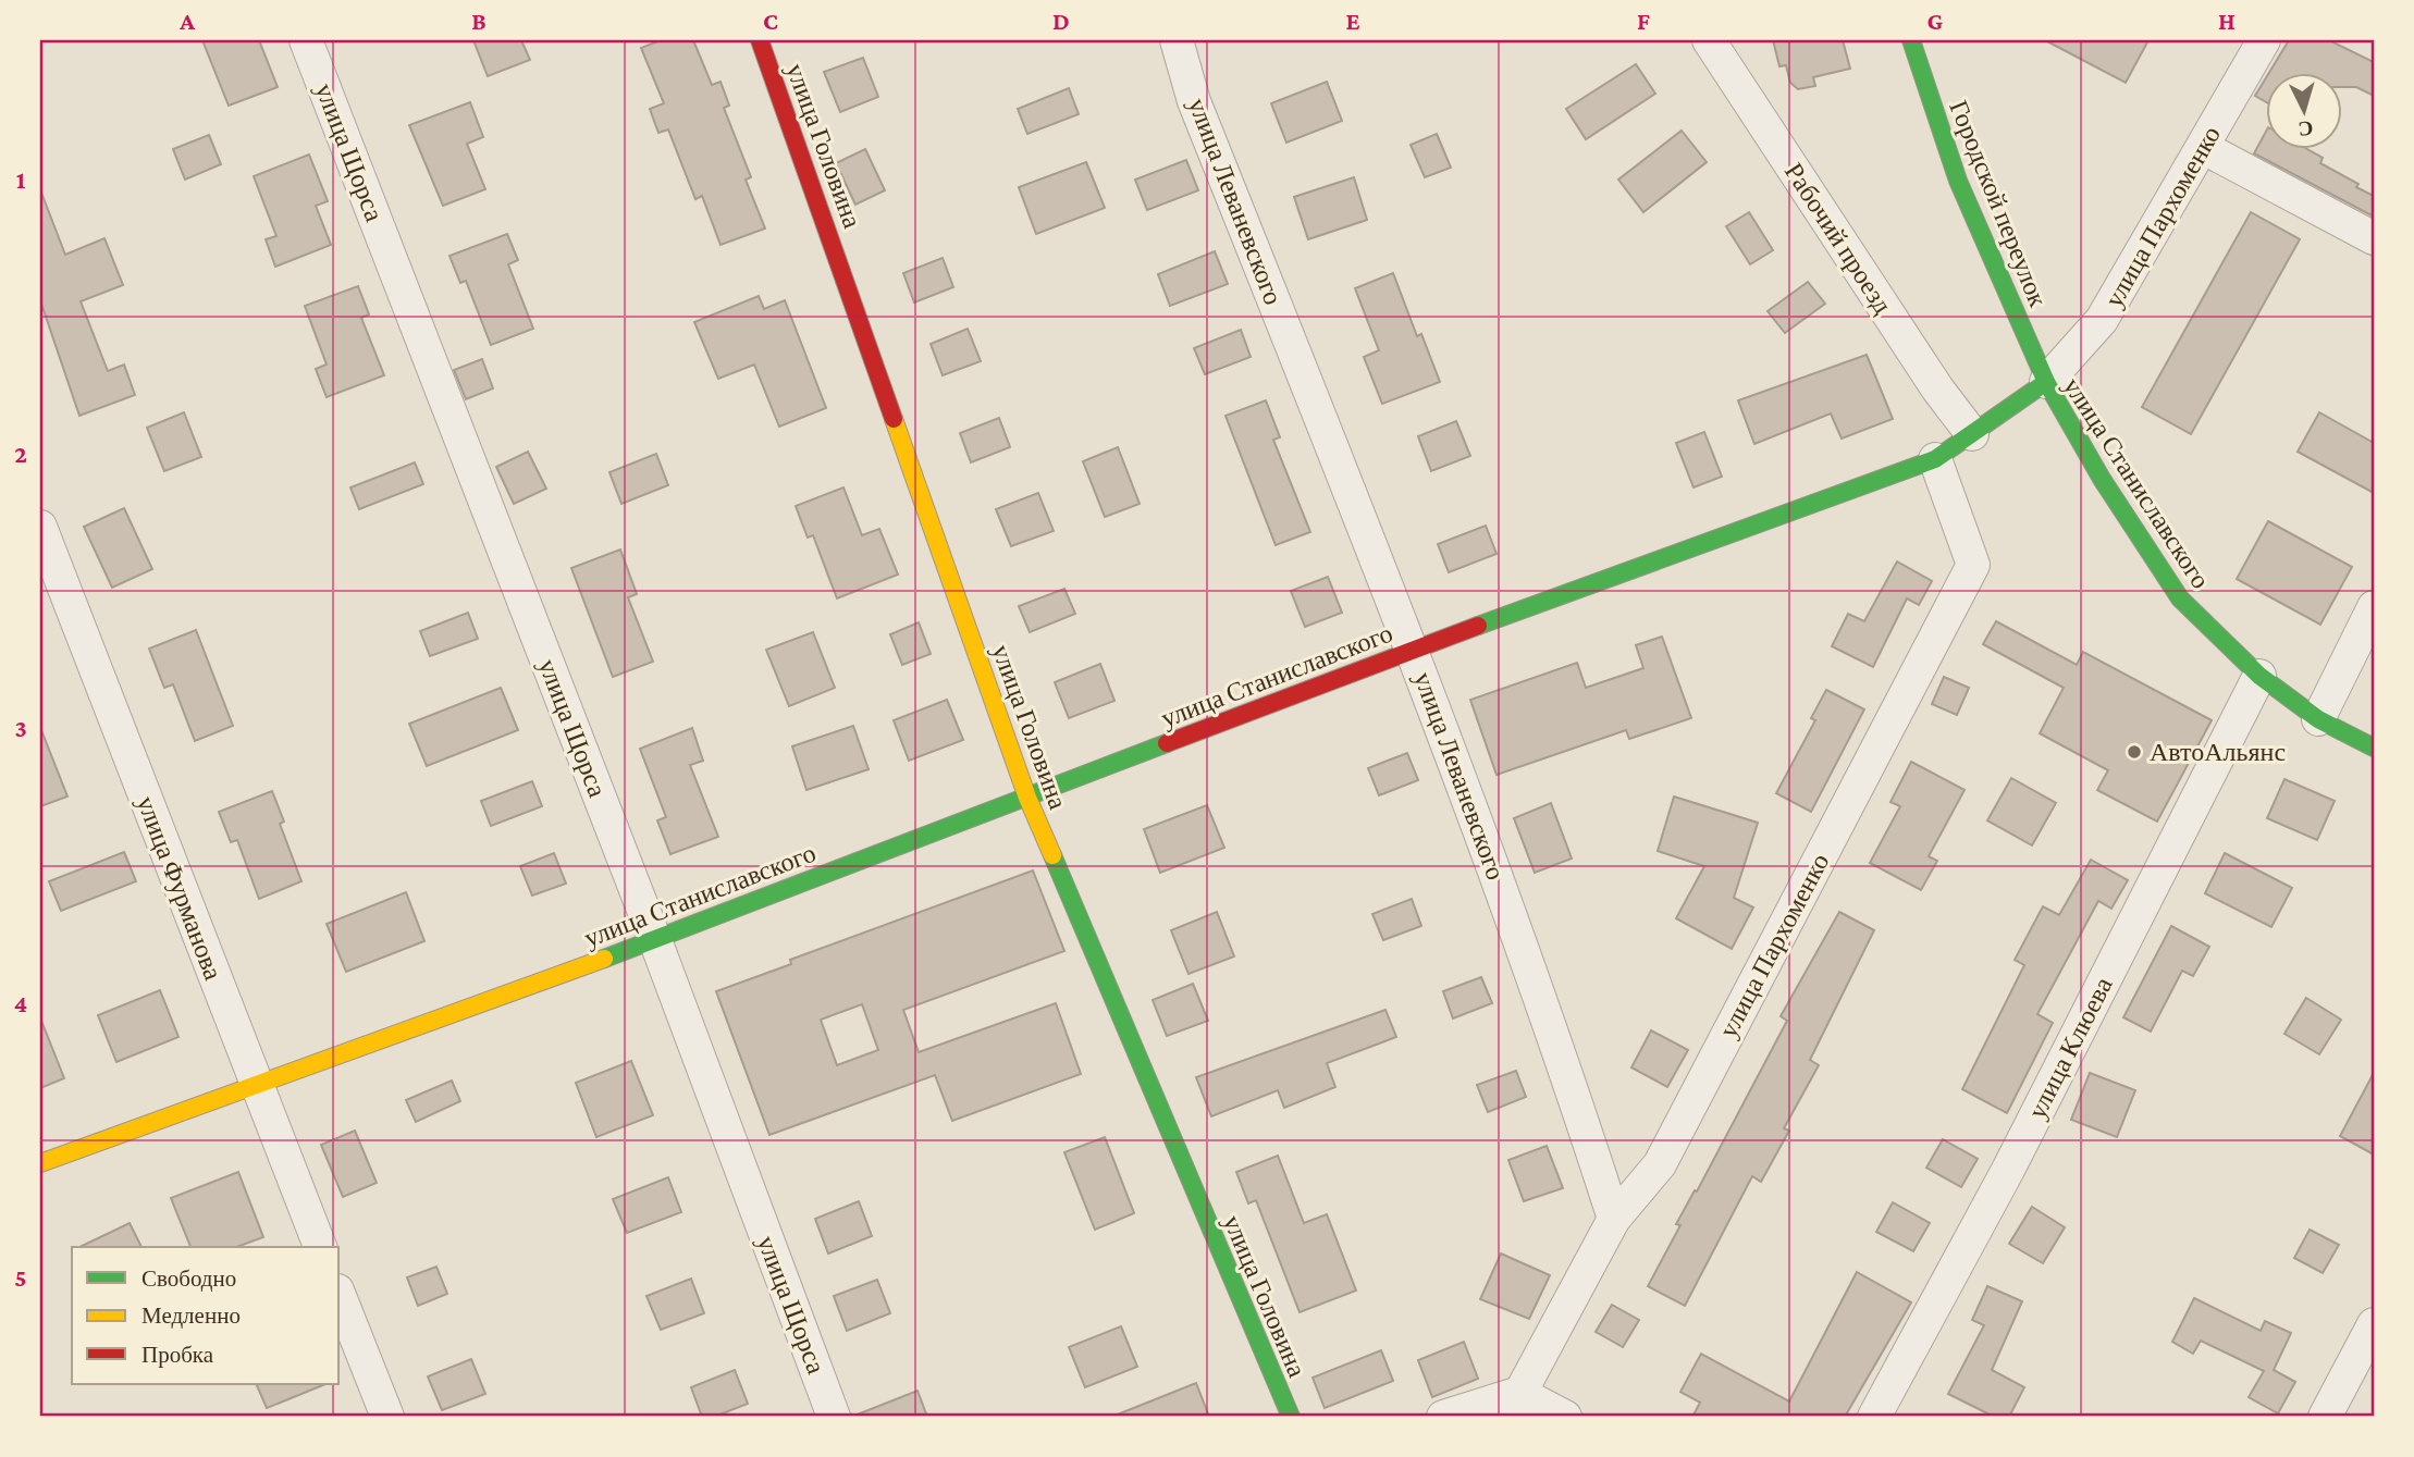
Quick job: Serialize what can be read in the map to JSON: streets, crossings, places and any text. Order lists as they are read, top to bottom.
{
  "streets": {
    "street": [
      "улица Головина",
      "улица Щорса",
      "улица Леваневского",
      "Городской переулок",
      "улица Пархоменко",
      "Рабочий проезд",
      "улица Станиславского",
      "улица Фурманова",
      "улица Клюева"
    ]
  },
  "crossings": [
    ["улица Головина", "улица Станиславского"],
    ["улица Щорса", "улица Станиславского"],
    ["улица Леваневского", "улица Пархоменко"],
    ["улица Леваневского", "улица Станиславского"],
    ["Городской переулок", "улица Пархоменко"],
    ["Городской переулок", "улица Станиславского"],
    ["улица Пархоменко", "улица Станиславского"],
    ["Рабочий проезд", "улица Станиславского"],
    ["улица Станиславского", "улица Фурманова"],
    ["улица Станиславского", "улица Клюева"]
  ],
  "places": ["АвтоАльянс"],
  "legend": ["Свободно", "Медленно", "Пробка"],
  "north": "bottom",
  "grid": {
    "columns": [
      "A",
      "B",
      "C",
      "D",
      "E",
      "F",
      "G",
      "H"
    ],
    "rows": [
      "1",
      "2",
      "3",
      "4",
      "5"
    ]
  }
}
